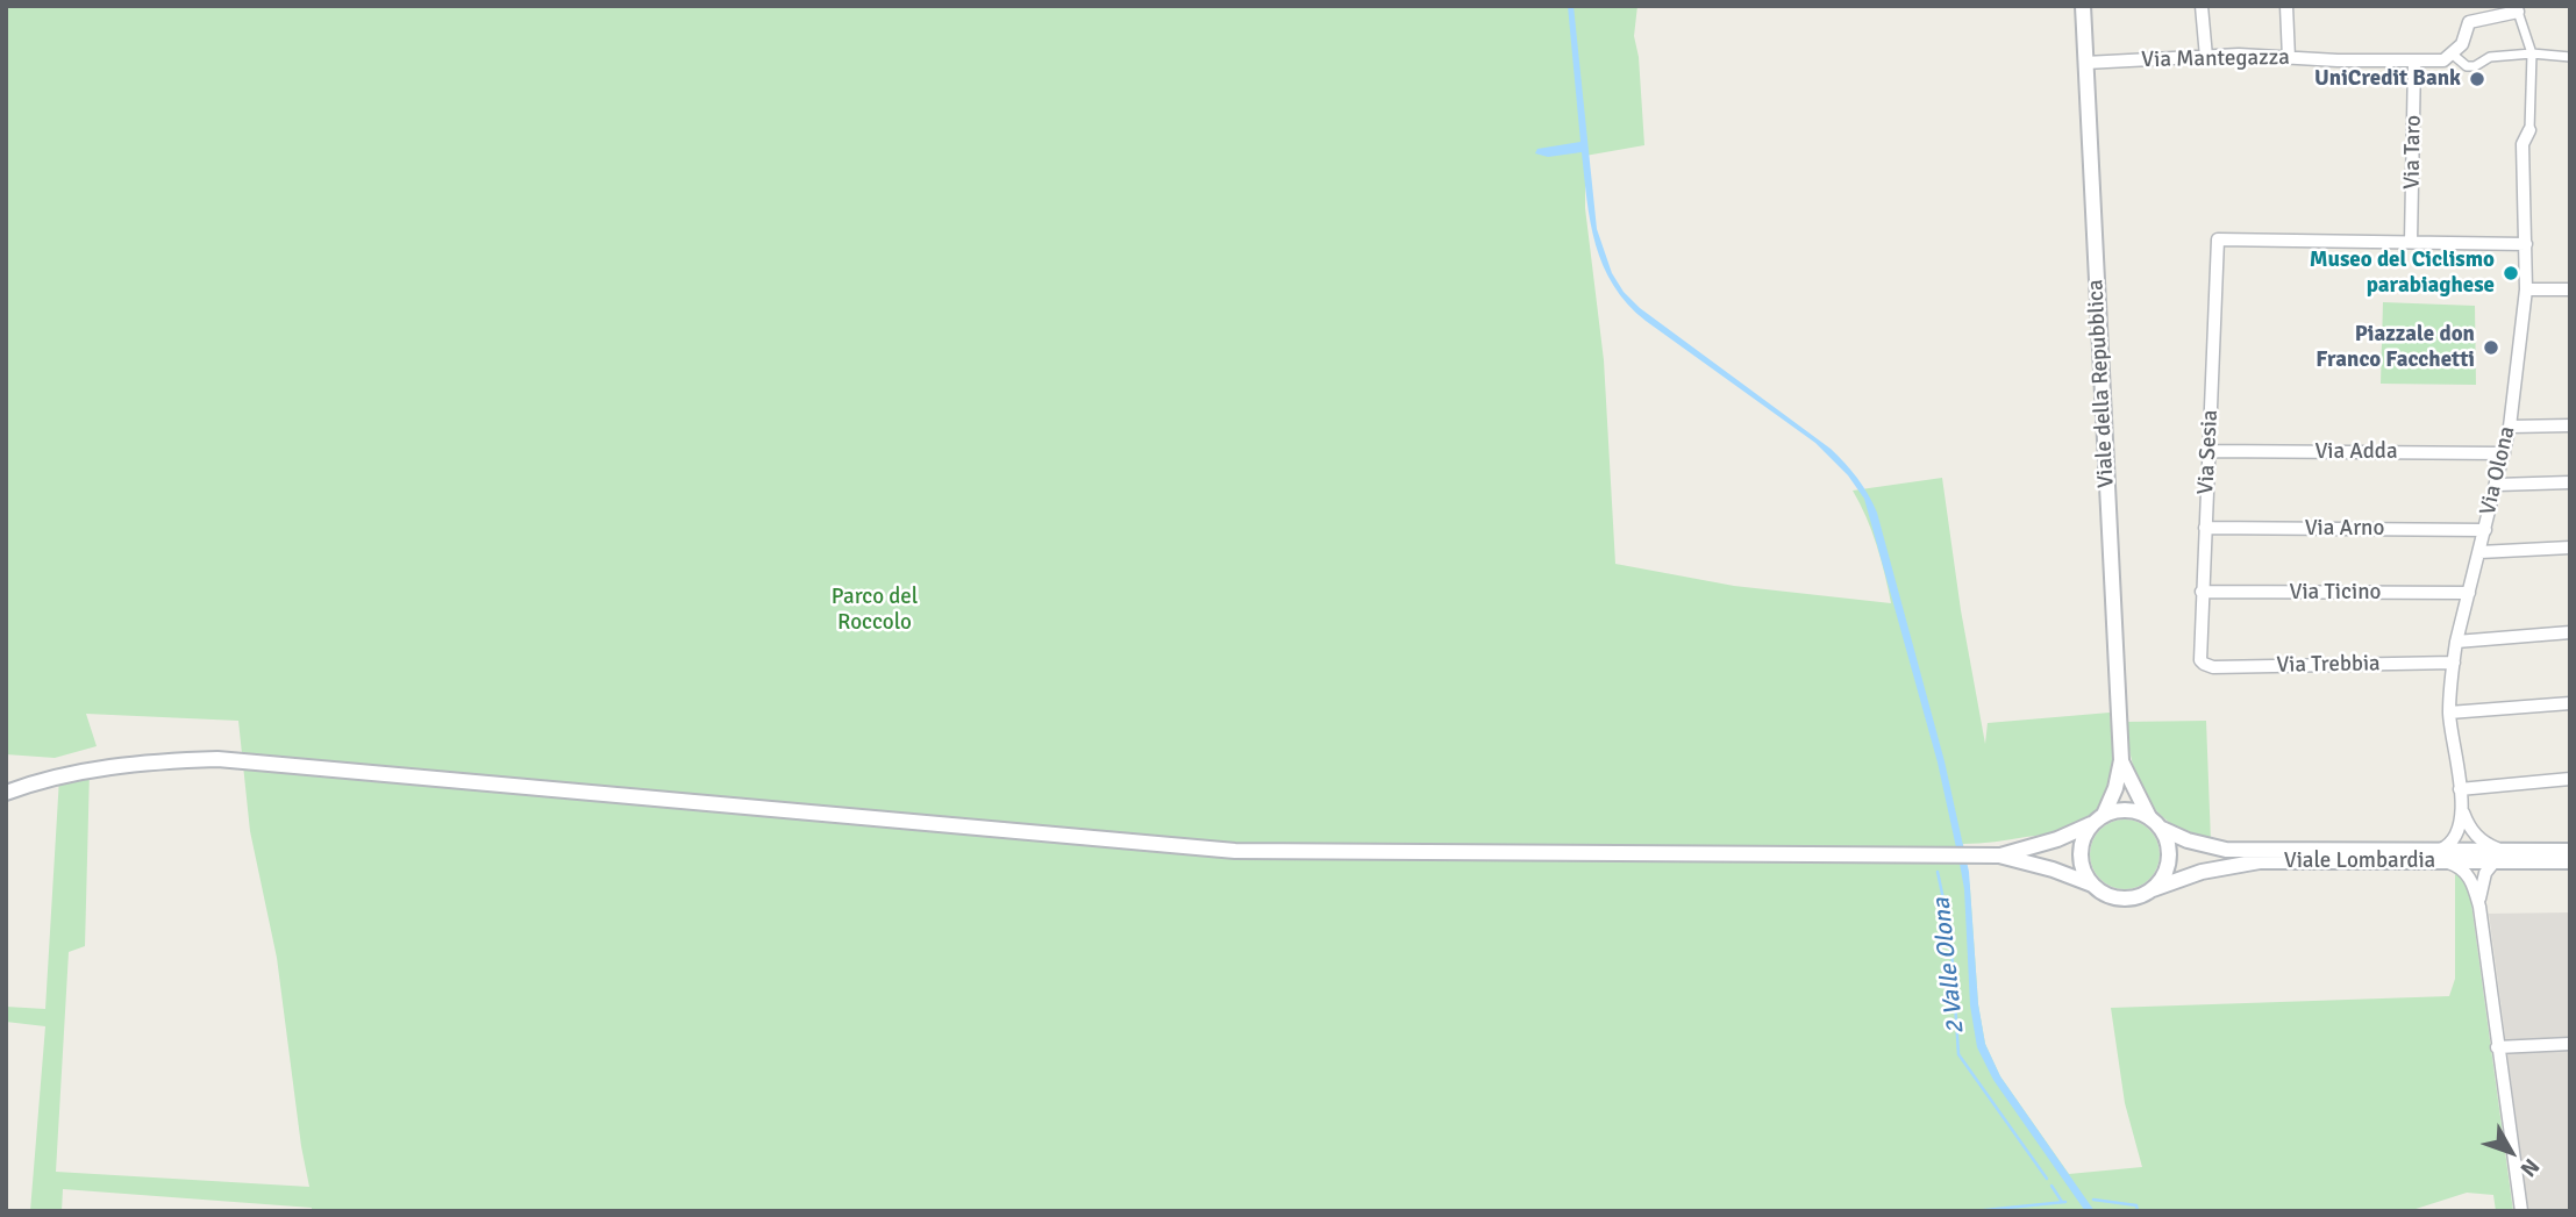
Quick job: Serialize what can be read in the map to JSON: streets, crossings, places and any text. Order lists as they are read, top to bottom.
{
  "streets": {
    "main road": ["Viale della Repubblica", "Viale Lombardia"],
    "street": [
      "Via Mantegazza",
      "Via Taro",
      "Via Sesia",
      "Via Adda",
      "Via Olona",
      "Via Arno",
      "Via Ticino",
      "Via Trebbia"
    ]
  },
  "crossings": [
    ["Via Mantegazza", "Via Taro"],
    ["Via Mantegazza", "Viale della Repubblica"],
    ["Via Taro", "Via Sesia"],
    ["Via Sesia", "Via Adda"],
    ["Via Sesia", "Via Arno"],
    ["Via Sesia", "Via Ticino"],
    ["Via Sesia", "Via Trebbia"],
    ["Via Adda", "Via Olona"],
    ["Via Olona", "Via Arno"],
    ["Via Olona", "Via Ticino"],
    ["Via Olona", "Via Trebbia"],
    ["Via Olona", "Viale Lombardia"]
  ],
  "water": ["2 Valle Olona"],
  "parks": ["Parco del Roccolo"],
  "places": ["UniCredit Bank", "Museo del Ciclismo parabiaghese", "Piazzale don Franco Facchetti"],
  "north": "bottom right"
}
